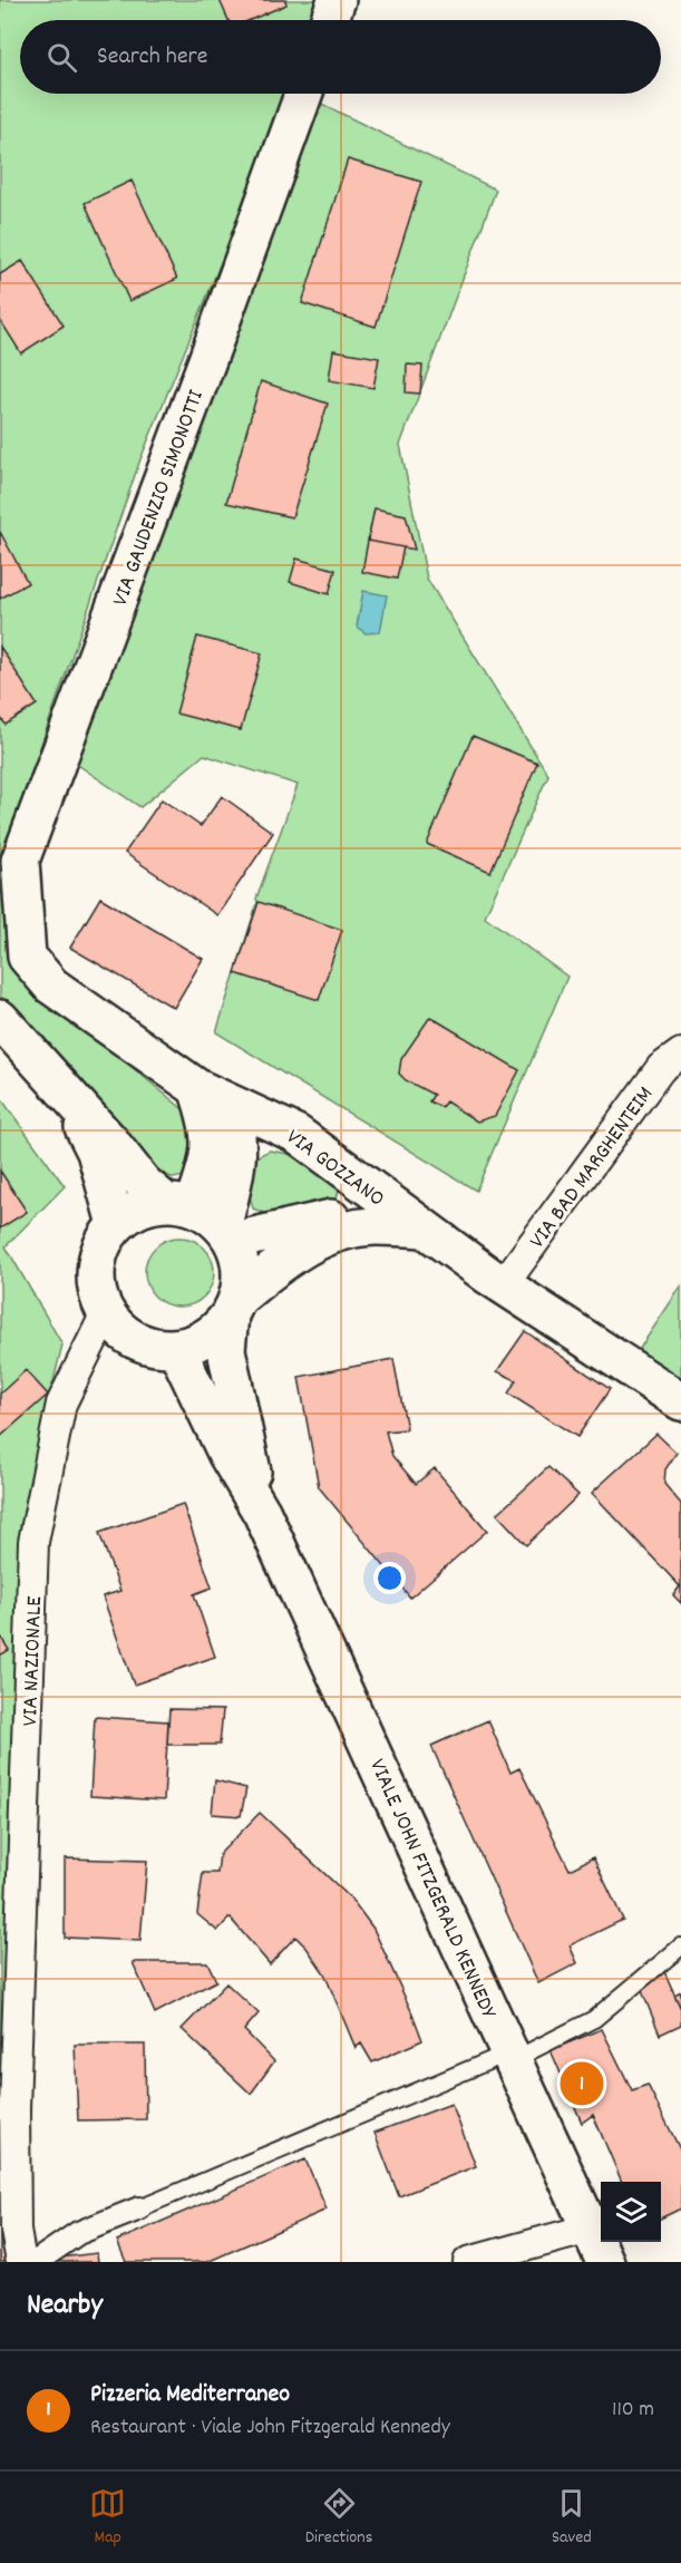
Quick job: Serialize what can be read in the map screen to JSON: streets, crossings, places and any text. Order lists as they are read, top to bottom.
{
  "streets": {
    "street": [
      "VIA GAUDENZIO SIMONOTTI",
      "VIA GOZZANO",
      "VIA BAD MARGHENTEIM",
      "VIA NAZIONALE",
      "VIALE JOHN FITZGERALD KENNEDY"
    ]
  },
  "crossings": [
    ["VIA GAUDENZIO SIMONOTTI", "VIA GOZZANO"],
    ["VIA GOZZANO", "VIA BAD MARGHENTEIM"],
    ["VIA NAZIONALE", "VIALE JOHN FITZGERALD KENNEDY"]
  ],
  "page": {
    "search": "Search here",
    "pins": "1",
    "heading": "Nearby",
    "list": [
      {
        "mark": "1",
        "name": "Pizzeria Mediterraneo",
        "note": "Restaurant · Viale John Fitzgerald Kennedy",
        "value": "110 m"
      }
    ],
    "nav": ["Map", "Directions", "Saved"]
  }
}
